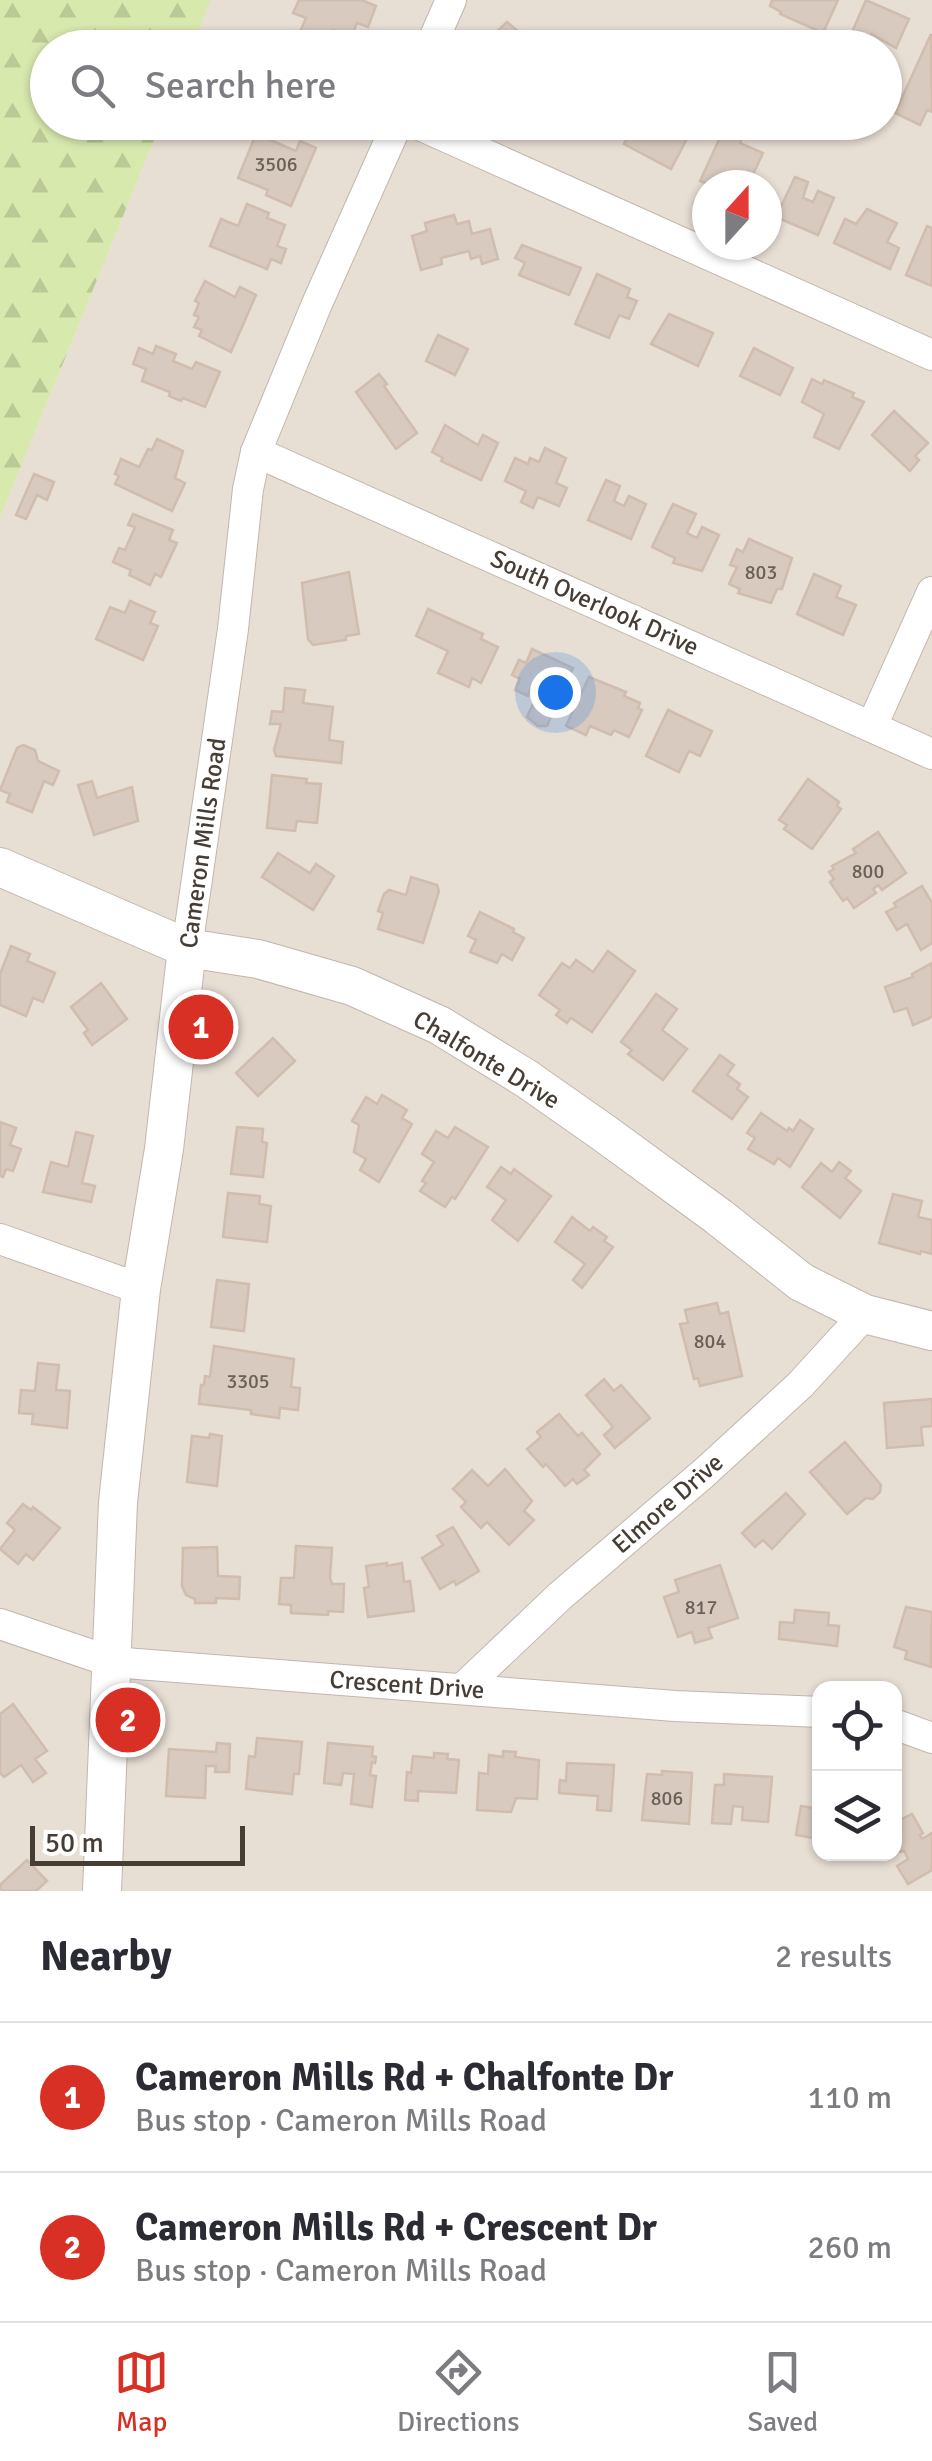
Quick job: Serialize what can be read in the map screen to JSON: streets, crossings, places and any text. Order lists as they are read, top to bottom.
{
  "streets": {
    "street": [
      "South Overlook Drive",
      "Cameron Mills Road",
      "Chalfonte Drive",
      "Elmore Drive",
      "Crescent Drive"
    ]
  },
  "crossings": [
    ["South Overlook Drive", "Cameron Mills Road"],
    ["Cameron Mills Road", "Chalfonte Drive"],
    ["Cameron Mills Road", "Crescent Drive"],
    ["Chalfonte Drive", "Elmore Drive"],
    ["Elmore Drive", "Crescent Drive"]
  ],
  "house_numbers": [
    "3506",
    "803",
    "800",
    "804",
    "3305",
    "817",
    "806"
  ],
  "scale_bar": "50 m",
  "north": "top",
  "page": {
    "search": "Search here",
    "pins": ["1", "2"],
    "scale": "50 m",
    "heading": ["Nearby", "2 results"],
    "list": [
      {
        "mark": "1",
        "name": "Cameron Mills Rd + Chalfonte Dr",
        "note": "Bus stop · Cameron Mills Road",
        "value": "110 m"
      },
      {
        "mark": "2",
        "name": "Cameron Mills Rd + Crescent Dr",
        "note": "Bus stop · Cameron Mills Road",
        "value": "260 m"
      }
    ],
    "nav": ["Map", "Directions", "Saved"]
  }
}
